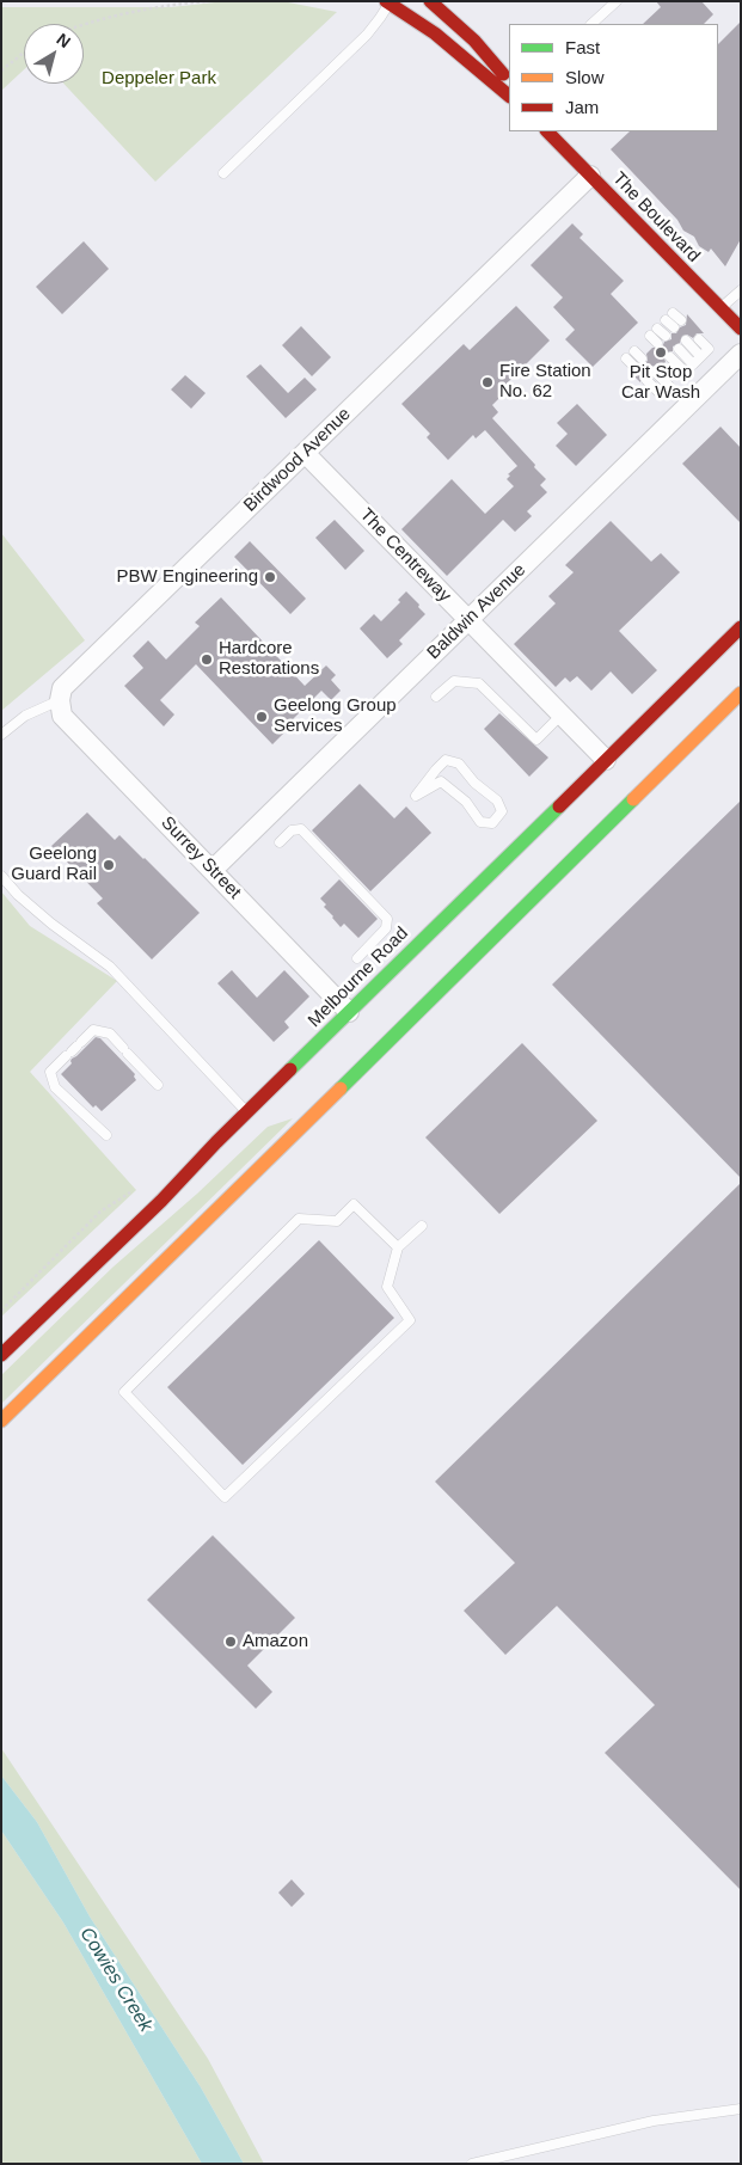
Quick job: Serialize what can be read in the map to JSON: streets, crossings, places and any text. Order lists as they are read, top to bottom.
{
  "streets": {
    "main road": ["The Boulevard", "Melbourne Road"],
    "street": [
      "Birdwood Avenue",
      "The Centreway",
      "Baldwin Avenue",
      "Surrey Street"
    ]
  },
  "crossings": [
    ["The Boulevard", "Birdwood Avenue"],
    ["Birdwood Avenue", "The Centreway"],
    ["Birdwood Avenue", "Surrey Street"],
    ["The Centreway", "Baldwin Avenue"],
    ["The Centreway", "Melbourne Road"],
    ["Baldwin Avenue", "Surrey Street"],
    ["Surrey Street", "Melbourne Road"]
  ],
  "water": ["Cowies Creek"],
  "parks": ["Deppeler Park"],
  "places": [
    "Pit Stop Car Wash",
    "Fire Station No. 62",
    "PBW Engineering",
    "Hardcore Restorations",
    "Geelong Group Services",
    "Geelong Guard Rail",
    "Amazon"
  ],
  "legend": ["Fast", "Slow", "Jam"],
  "north": "top right"
}
